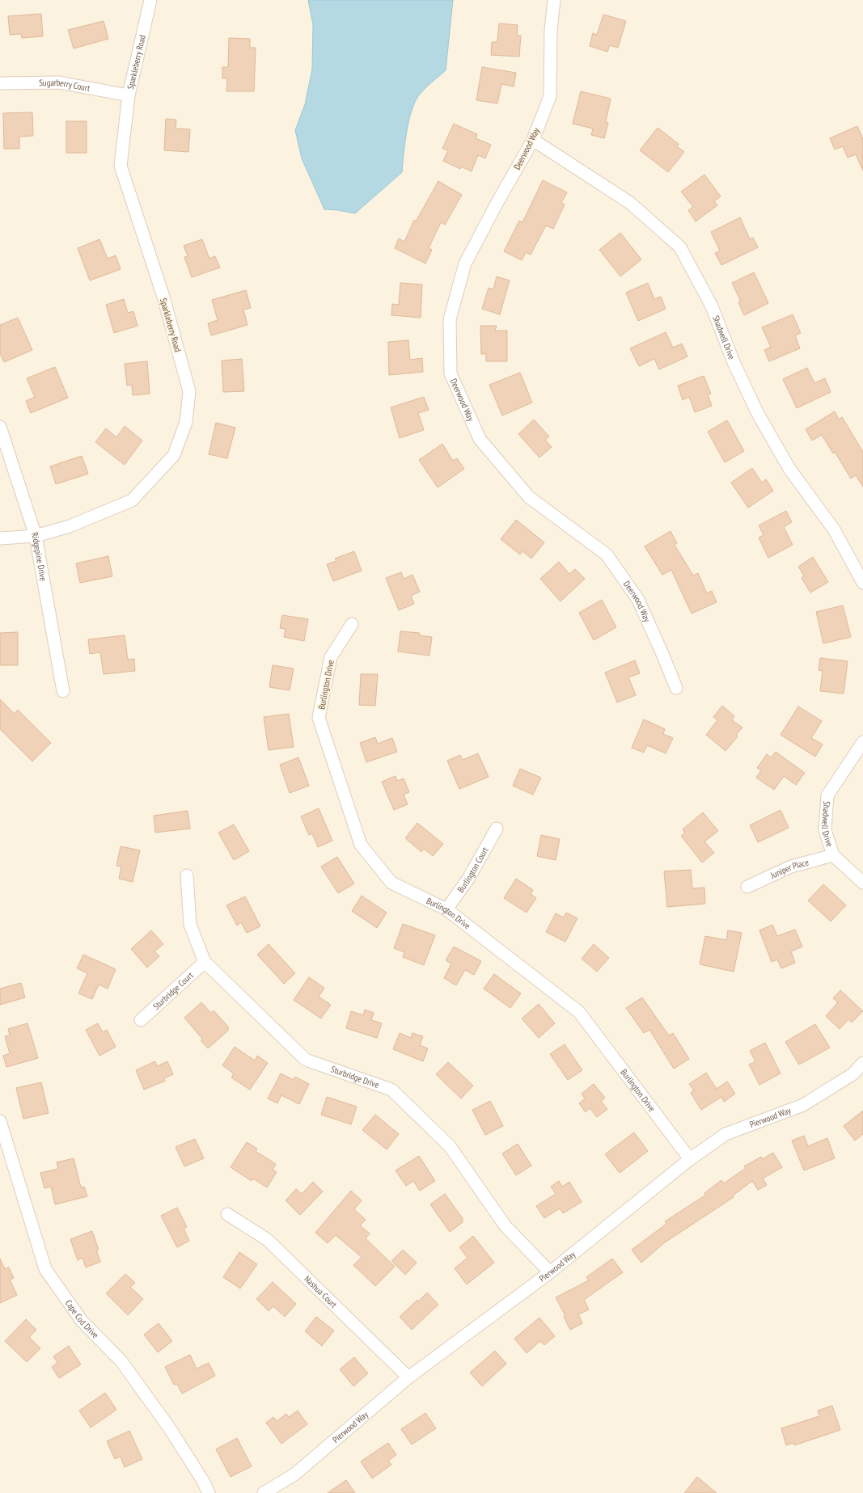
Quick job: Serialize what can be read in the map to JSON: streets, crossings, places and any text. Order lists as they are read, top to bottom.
{
  "streets": {
    "street": [
      "Sparkleberry Road",
      "Sugarberry Court",
      "Deerwood Way",
      "Shadwell Drive",
      "Ridgepine Drive",
      "Burlington Drive",
      "Juniper Place",
      "Burlington Court",
      "Sturbridge Court",
      "Sturbridge Drive",
      "Pierwood Way",
      "Nashua Court",
      "Cape Cod Drive"
    ]
  },
  "crossings": [
    ["Sparkleberry Road", "Sugarberry Court"],
    ["Sparkleberry Road", "Ridgepine Drive"],
    ["Deerwood Way", "Shadwell Drive"],
    ["Shadwell Drive", "Juniper Place"],
    ["Burlington Drive", "Burlington Court"],
    ["Burlington Drive", "Pierwood Way"],
    ["Sturbridge Court", "Sturbridge Drive"],
    ["Sturbridge Drive", "Pierwood Way"],
    ["Pierwood Way", "Nashua Court"]
  ]
}
